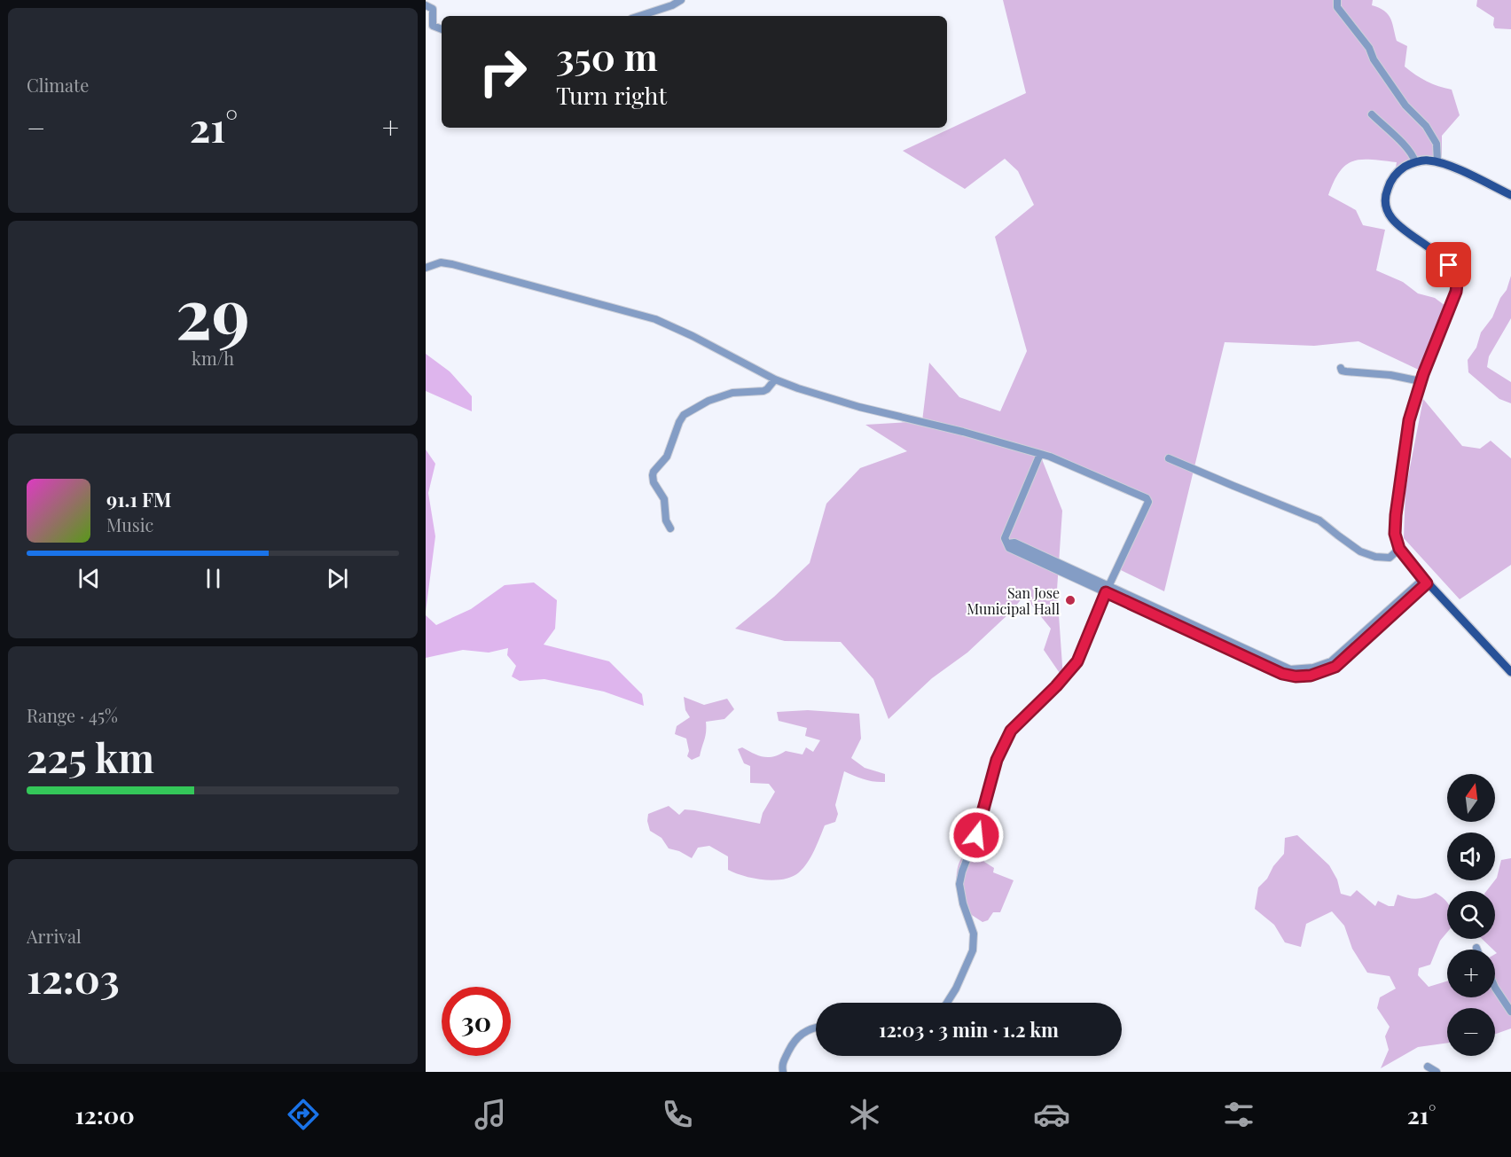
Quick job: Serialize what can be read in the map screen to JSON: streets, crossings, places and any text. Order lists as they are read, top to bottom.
{
  "places": ["San Jose Municipal Hall"],
  "north": "top",
  "page": {
    "tile": [
      "Climate",
      ["29", "km/h"],
      ["Range · 45%", "225 km"],
      ["Arrival", "12:03"]
    ],
    "turn": ["350 m", "Turn right"],
    "heat": ["−", "21°", "+"],
    "song": ["91.1 FM", "Music"],
    "map_buttons": ["+", "−"],
    "limit": "30",
    "trip": "12:03 · 3 min · 1.2 km",
    "tabs": ["12:00", "21°"]
  }
}
